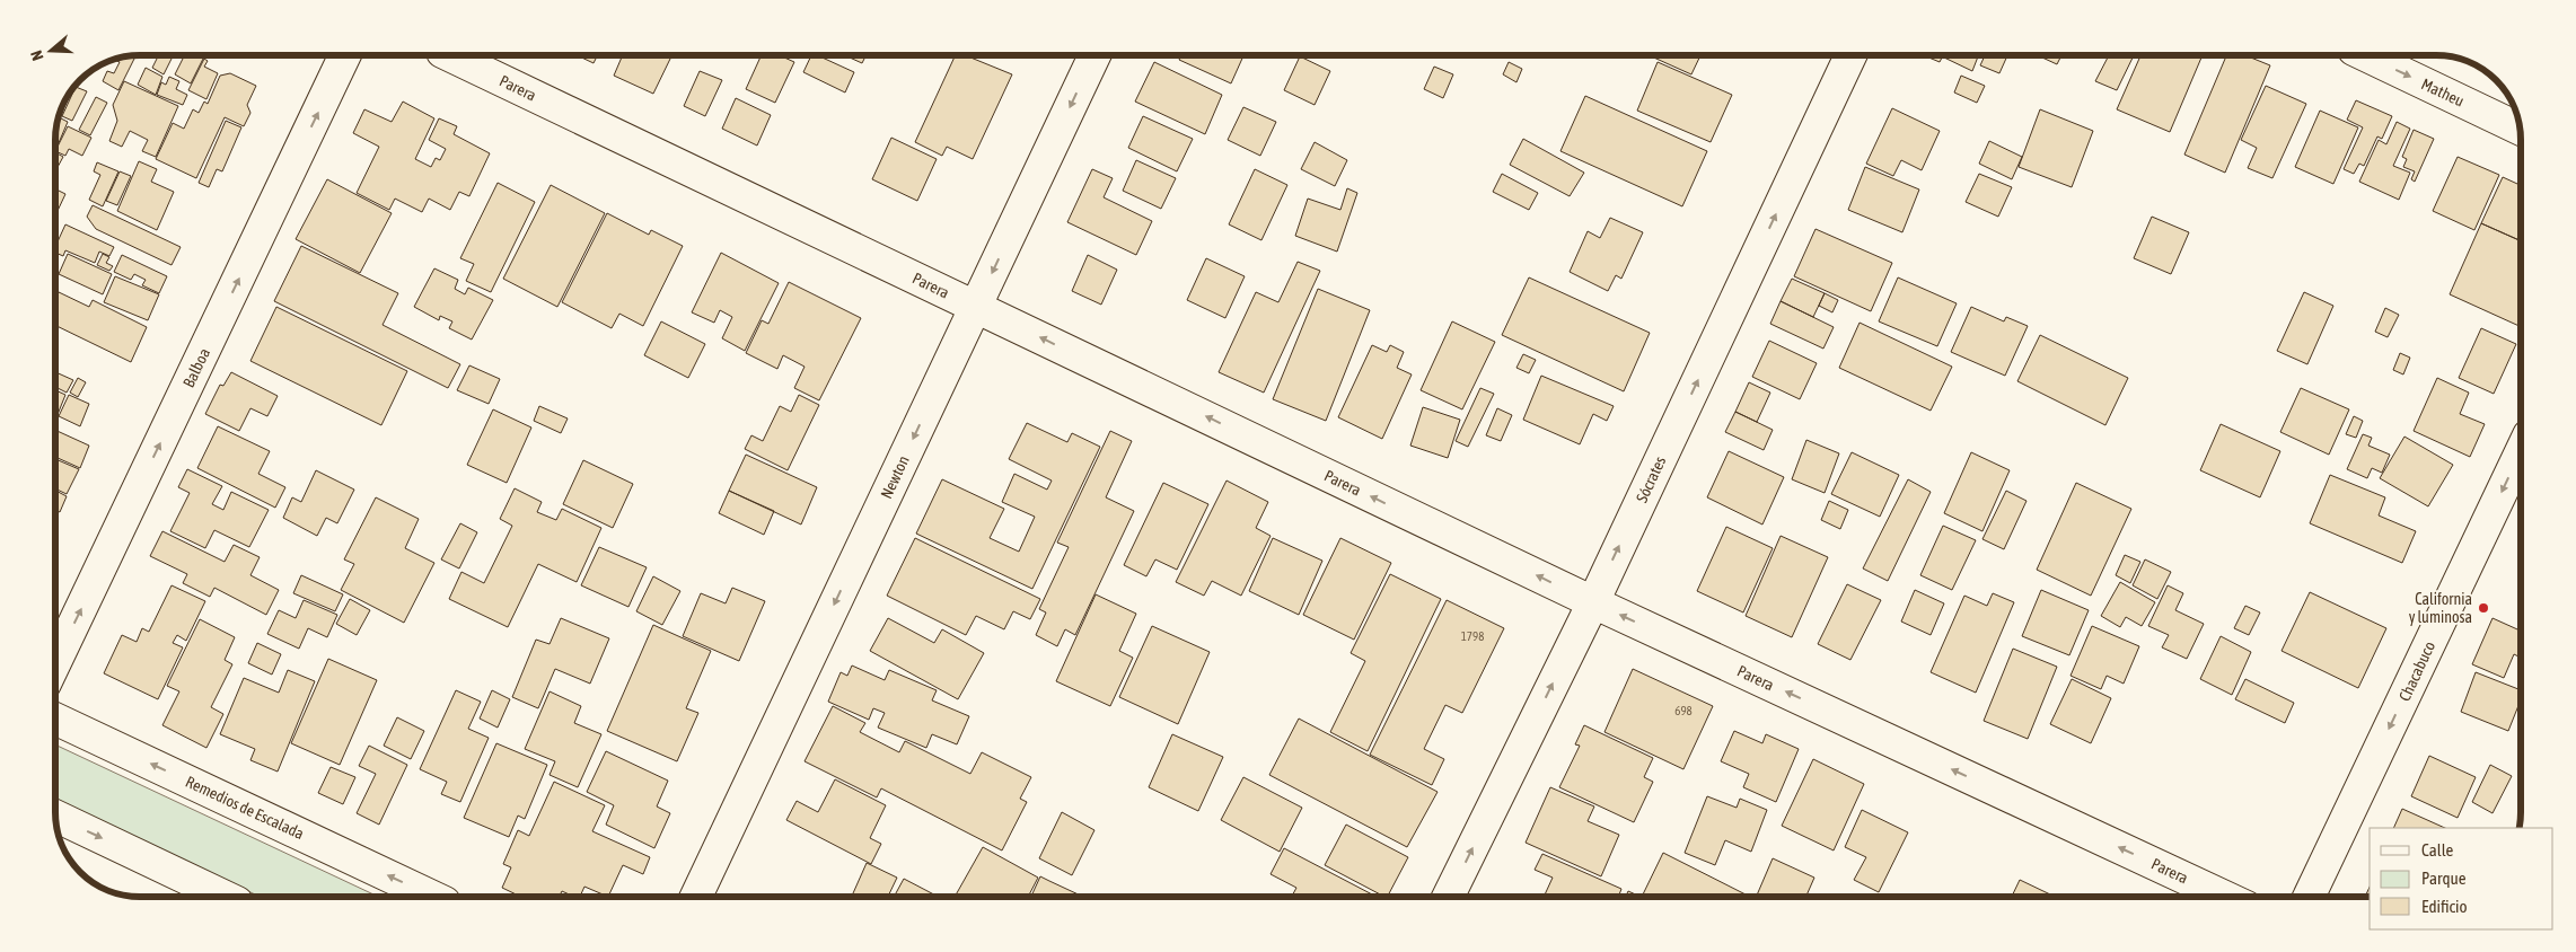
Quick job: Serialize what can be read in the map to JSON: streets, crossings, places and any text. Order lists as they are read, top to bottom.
{
  "streets": {
    "street": [
      "Parera",
      "Matheu",
      "Balboa",
      "Newton",
      "Sócrates",
      "Chacabuco",
      "Remedios de Escalada"
    ]
  },
  "crossings": [
    ["Parera", "Newton"],
    ["Parera", "Sócrates"]
  ],
  "one_way": [
    "Parera",
    "Matheu",
    "Balboa",
    "Newton",
    "Sócrates",
    "Chacabuco"
  ],
  "places": ["California y luminosa"],
  "house_numbers": ["1798", "698"],
  "legend": ["Calle", "Parque", "Edificio"],
  "north": "left"
}
